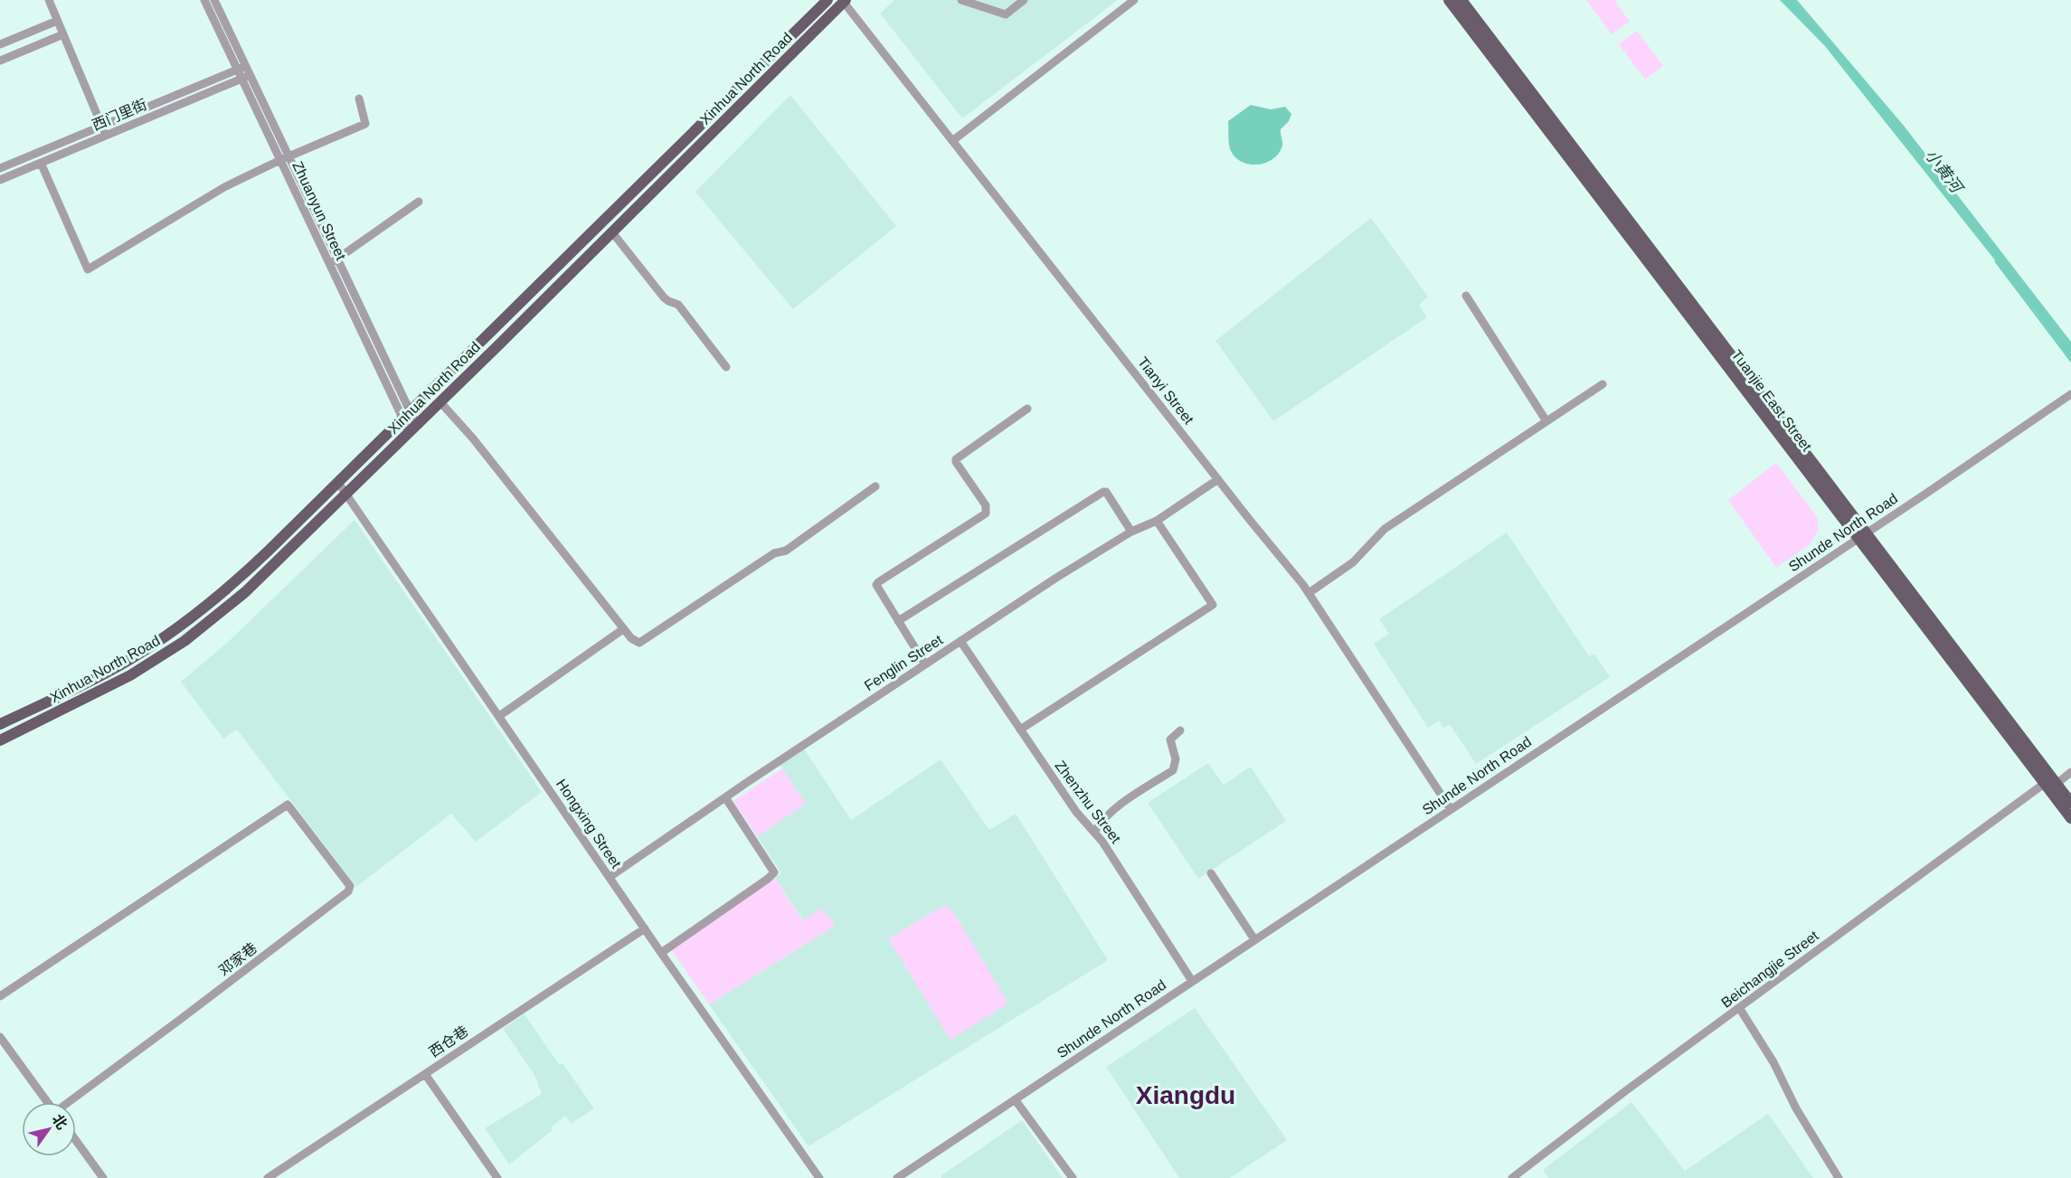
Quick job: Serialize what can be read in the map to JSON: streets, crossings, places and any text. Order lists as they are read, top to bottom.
{
  "streets": {
    "main road": ["Xinhua North Road", "Tuanjie East Street"],
    "street": [
      "西门里街",
      "Zhuanyun Street",
      "Tianyi Street",
      "Shunde North Road",
      "Fenglin Street",
      "Zhenzhu Street",
      "Hongxing Street",
      "邓家巷",
      "Beichangjie Street",
      "西仓巷"
    ]
  },
  "crossings": [
    ["Xinhua North Road", "Zhuanyun Street"],
    ["Xinhua North Road", "Tianyi Street"],
    ["Xinhua North Road", "Hongxing Street"],
    ["西门里街", "Zhuanyun Street"],
    ["Tianyi Street", "Shunde North Road"],
    ["Tianyi Street", "Fenglin Street"],
    ["Tuanjie East Street", "Shunde North Road"],
    ["Tuanjie East Street", "Beichangjie Street"],
    ["Shunde North Road", "Zhenzhu Street"],
    ["Fenglin Street", "Zhenzhu Street"],
    ["Fenglin Street", "Hongxing Street"],
    ["Hongxing Street", "西仓巷"]
  ],
  "districts": ["Xiangdu"],
  "water": ["小黄河"],
  "north": "top right"
}
